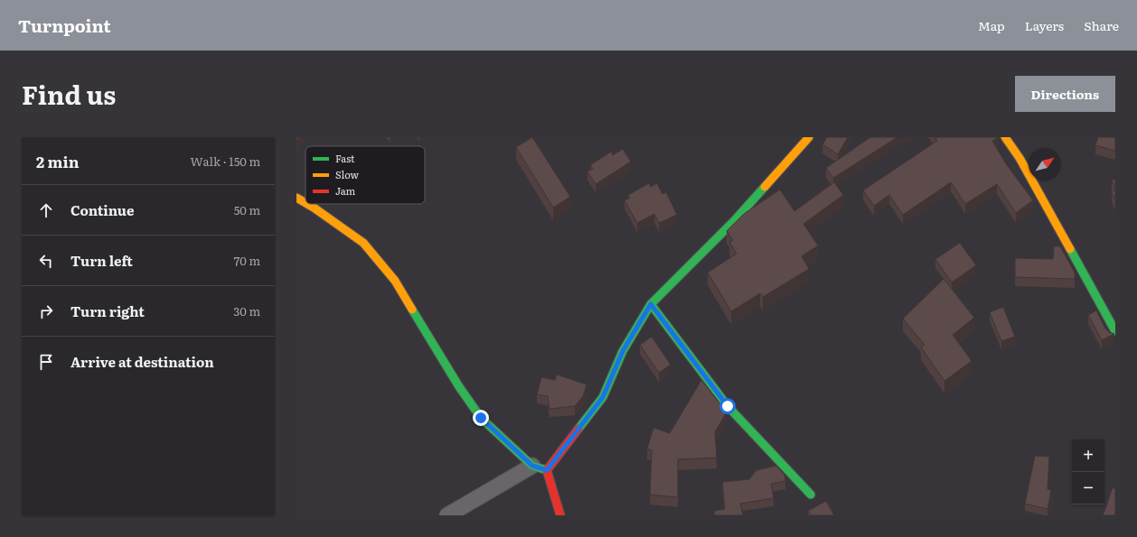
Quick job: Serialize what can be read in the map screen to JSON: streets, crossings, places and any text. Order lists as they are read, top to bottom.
{
  "legend": ["Fast", "Slow", "Jam"],
  "north": "top right",
  "page": {
    "header": "Turnpoint",
    "nav": ["Map", "Layers", "Share"],
    "title": "Find us",
    "buttons": "Directions",
    "heading": ["2 min", "Walk · 150 m"],
    "list": [
      ["Continue", "50 m"],
      ["Turn left", "70 m"],
      ["Turn right", "30 m"],
      "Arrive at destination"
    ],
    "map_buttons": ["+", "−"]
  }
}
